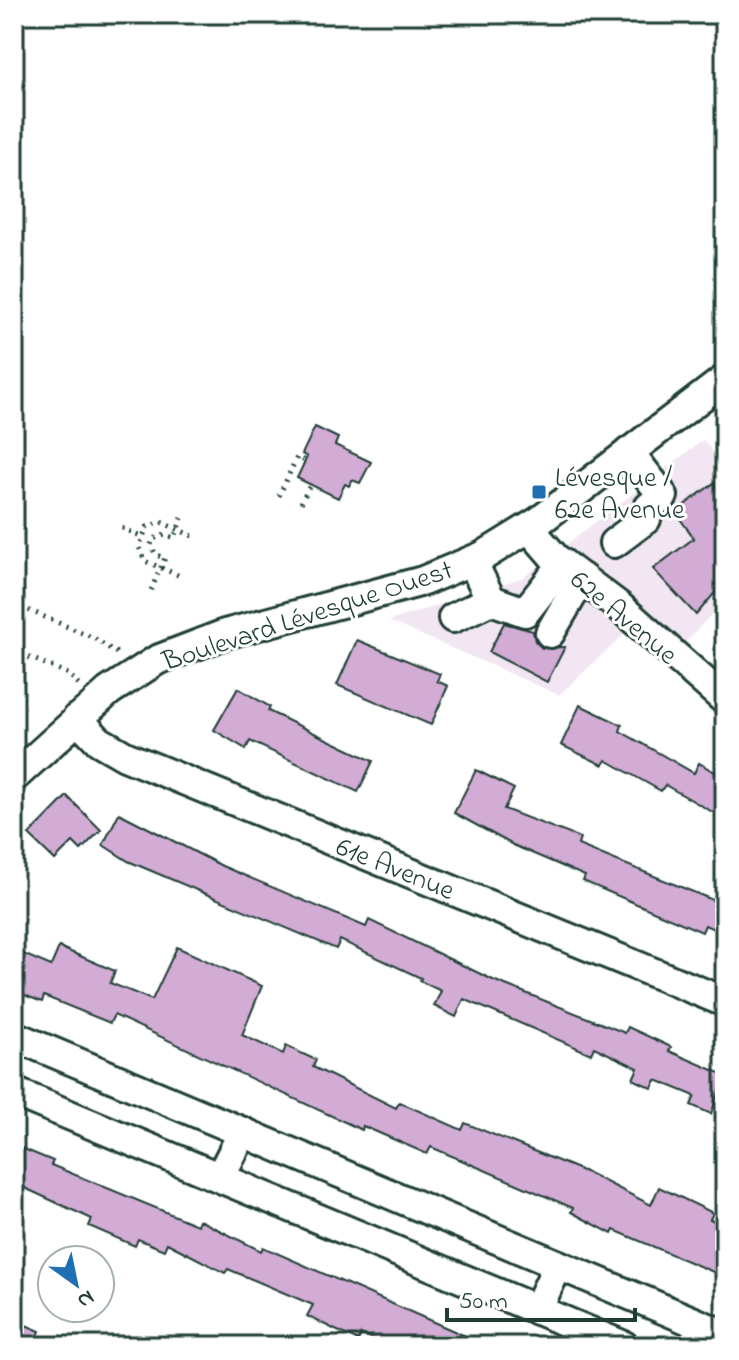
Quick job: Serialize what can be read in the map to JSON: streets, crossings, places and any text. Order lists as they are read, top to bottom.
{
  "streets": {
    "street": ["Boulevard Lévesque Ouest", "62e Avenue", "61e Avenue"]
  },
  "crossings": [
    ["Boulevard Lévesque Ouest", "62e Avenue"],
    ["Boulevard Lévesque Ouest", "61e Avenue"]
  ],
  "places": {
    "transit": ["Lévesque / 62e Avenue"]
  },
  "scale_bar": "50 m",
  "north": "bottom right"
}
